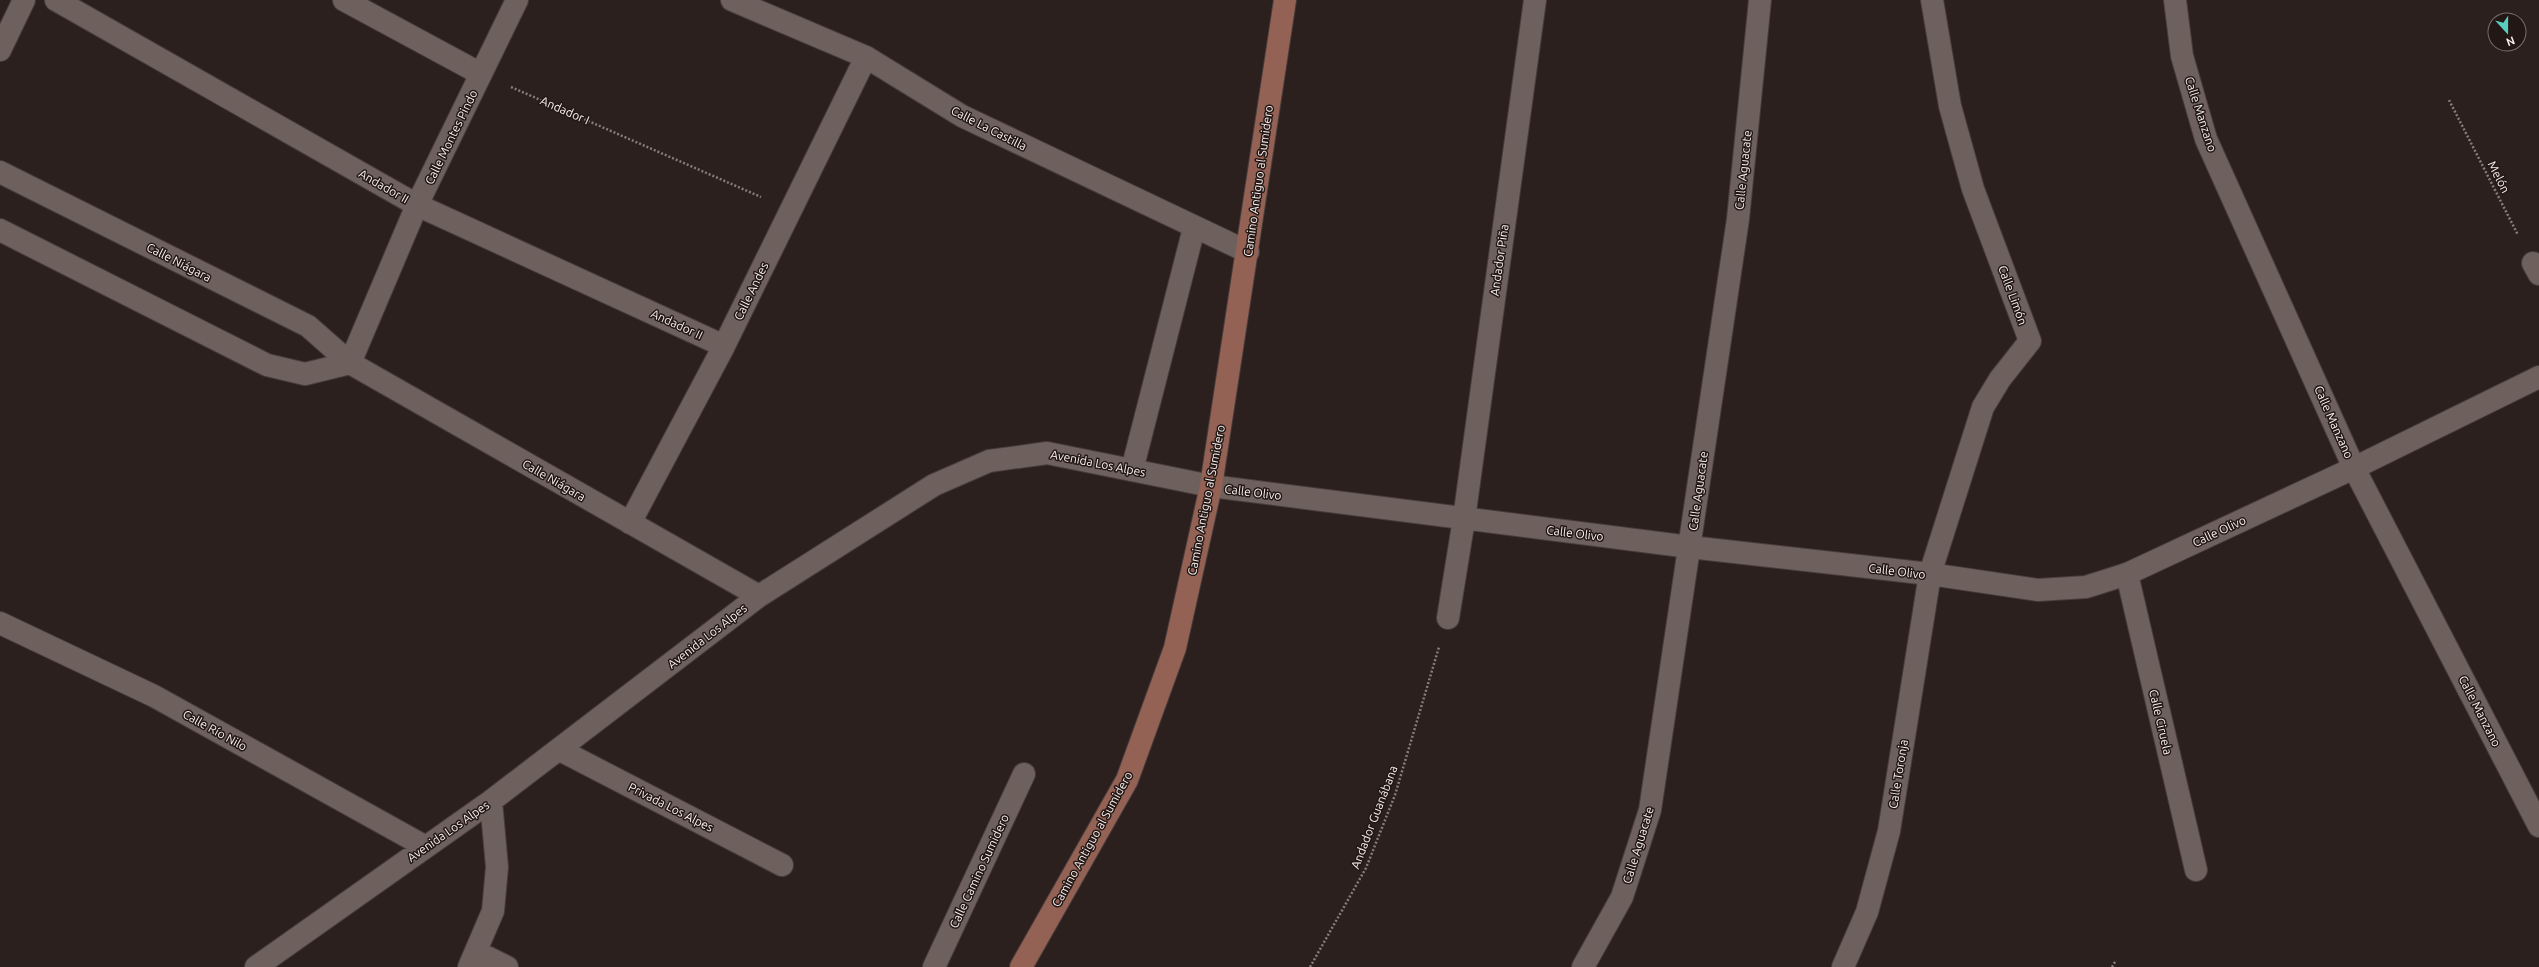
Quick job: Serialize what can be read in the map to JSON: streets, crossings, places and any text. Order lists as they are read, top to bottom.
{
  "streets": {
    "main road": ["Camino Antiguo al Sumidero"],
    "street": [
      "Calle Manzano",
      "Calle La Castilla",
      "Calle Montes Pindo",
      "Calle Aguacate",
      "Andador II",
      "Andador Piña",
      "Calle Niágara",
      "Calle Andes",
      "Calle Limón",
      "Avenida Los Alpes",
      "Calle Olivo",
      "Calle Ciruela",
      "Calle Río Nilo",
      "Calle Toronja",
      "Privada Los Alpes",
      "Calle Camino Sumidero"
    ],
    "path": ["Andador I", "Melón", "Andador Guanábana"]
  },
  "crossings": [
    ["Andador I", "Calle Montes Pindo"],
    ["Andador I", "Calle Andes"],
    ["Calle Manzano", "Calle Olivo"],
    ["Calle La Castilla", "Camino Antiguo al Sumidero"],
    ["Calle La Castilla", "Calle Andes"],
    ["Calle Montes Pindo", "Andador II"],
    ["Calle Montes Pindo", "Calle Niágara"],
    ["Calle Aguacate", "Calle Olivo"],
    ["Camino Antiguo al Sumidero", "Avenida Los Alpes"],
    ["Camino Antiguo al Sumidero", "Calle Olivo"],
    ["Andador II", "Calle Andes"],
    ["Andador Piña", "Calle Olivo"],
    ["Andador Piña", "Andador Guanábana"],
    ["Calle Niágara", "Calle Andes"],
    ["Calle Niágara", "Avenida Los Alpes"],
    ["Calle Limón", "Calle Olivo"],
    ["Calle Limón", "Calle Toronja"],
    ["Avenida Los Alpes", "Calle Olivo"],
    ["Avenida Los Alpes", "Calle Río Nilo"],
    ["Avenida Los Alpes", "Privada Los Alpes"],
    ["Calle Olivo", "Calle Ciruela"],
    ["Calle Olivo", "Calle Toronja"]
  ],
  "north": "bottom"
}
